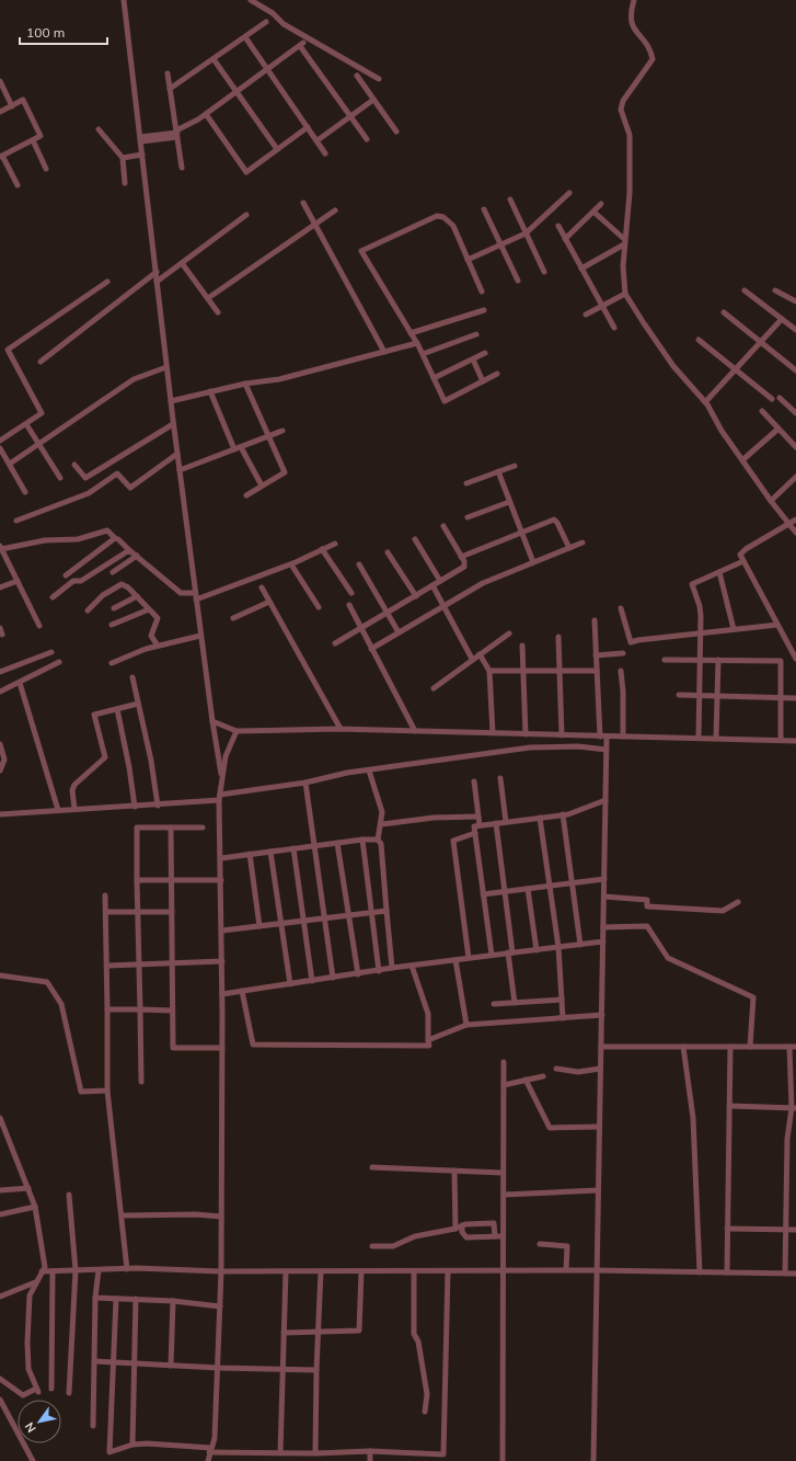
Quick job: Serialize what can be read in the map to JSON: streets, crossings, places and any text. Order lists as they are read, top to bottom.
{
  "scale_bar": "100 m",
  "north": "bottom left"
}
